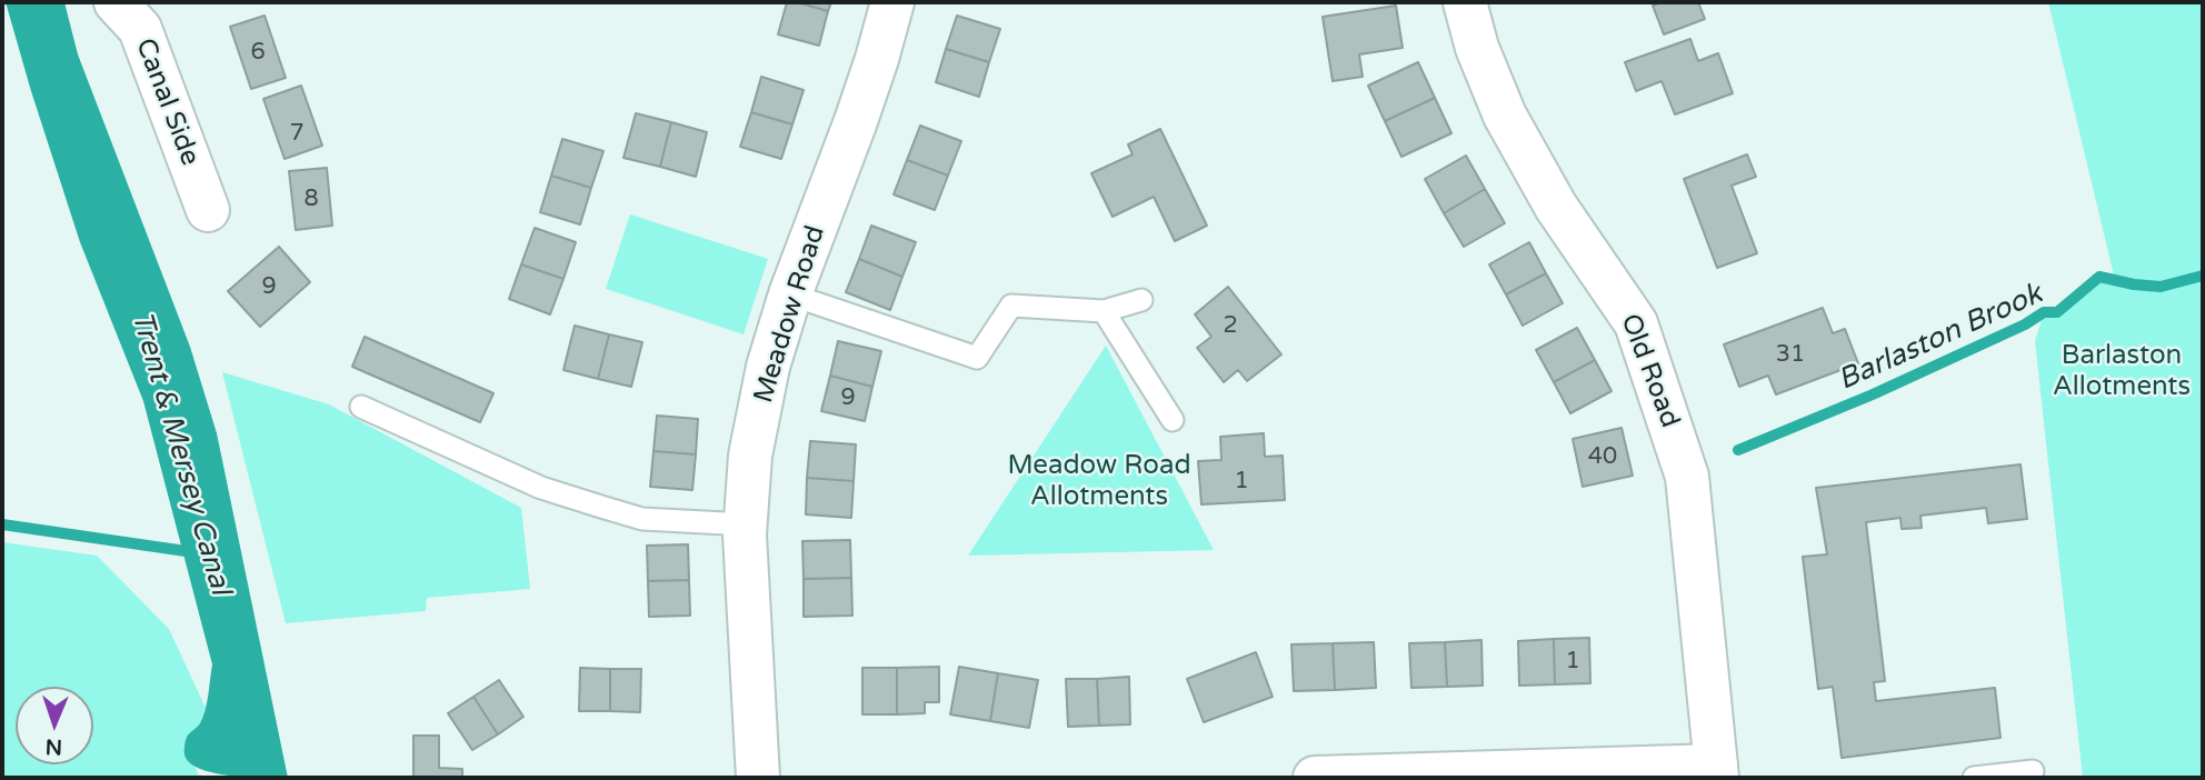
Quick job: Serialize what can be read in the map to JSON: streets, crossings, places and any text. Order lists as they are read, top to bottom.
{
  "streets": {
    "street": ["Canal Side", "Meadow Road", "Old Road"]
  },
  "water": ["Barlaston Brook", "Trent & Mersey Canal"],
  "parks": ["Barlaston Allotments", "Meadow Road Allotments"],
  "house_numbers": [
    "6",
    "7",
    "8",
    "9",
    "2",
    "31",
    "9",
    "40",
    "1",
    "1"
  ],
  "north": "bottom"
}
